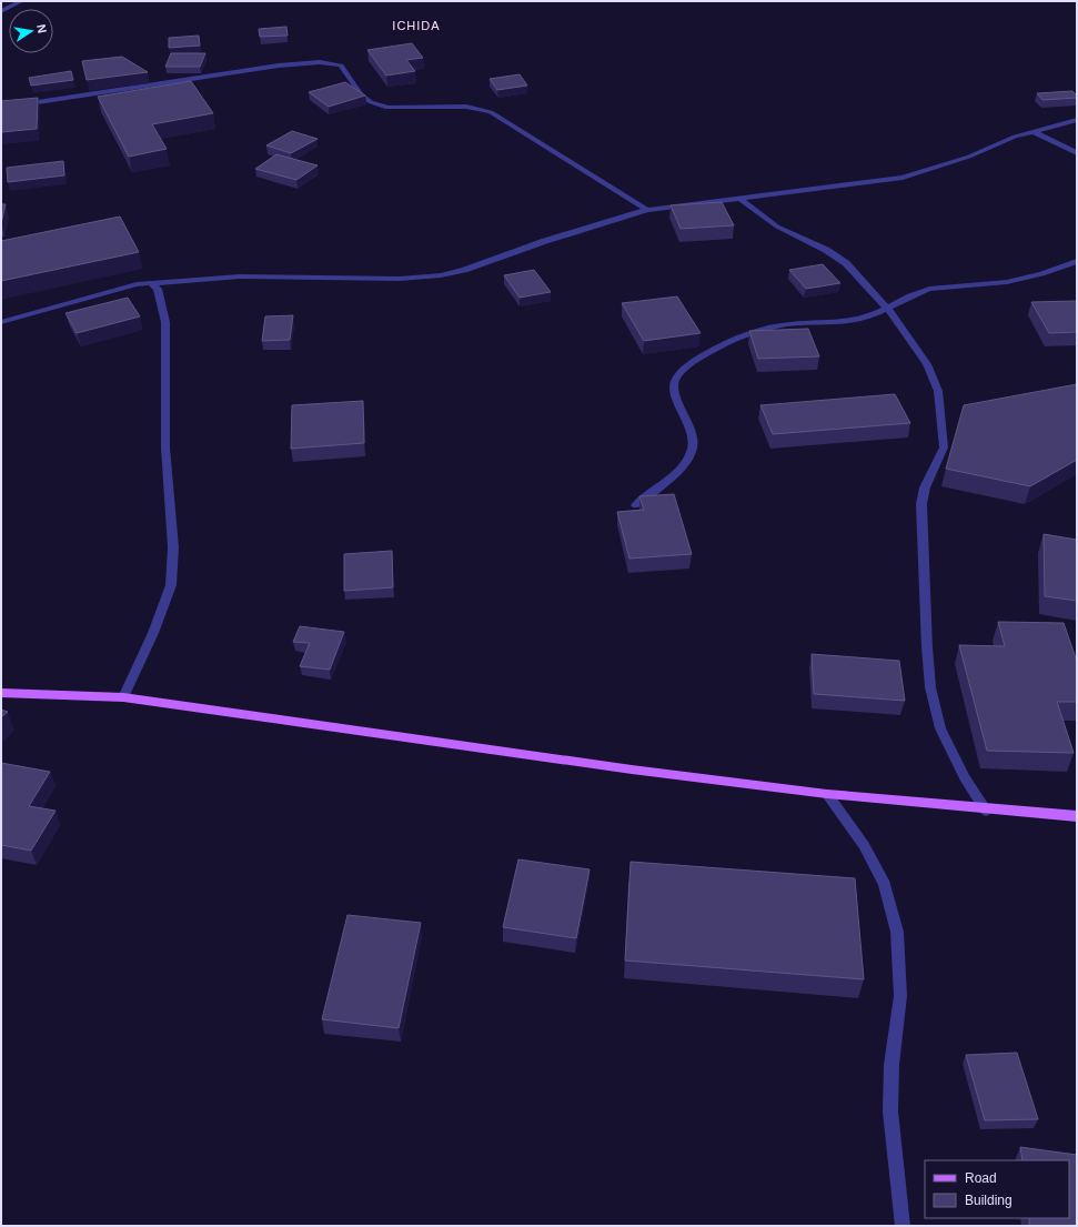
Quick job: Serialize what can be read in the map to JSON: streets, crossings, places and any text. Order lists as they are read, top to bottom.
{
  "districts": ["ICHIDA"],
  "legend": ["Road", "Building"],
  "north": "right"
}
